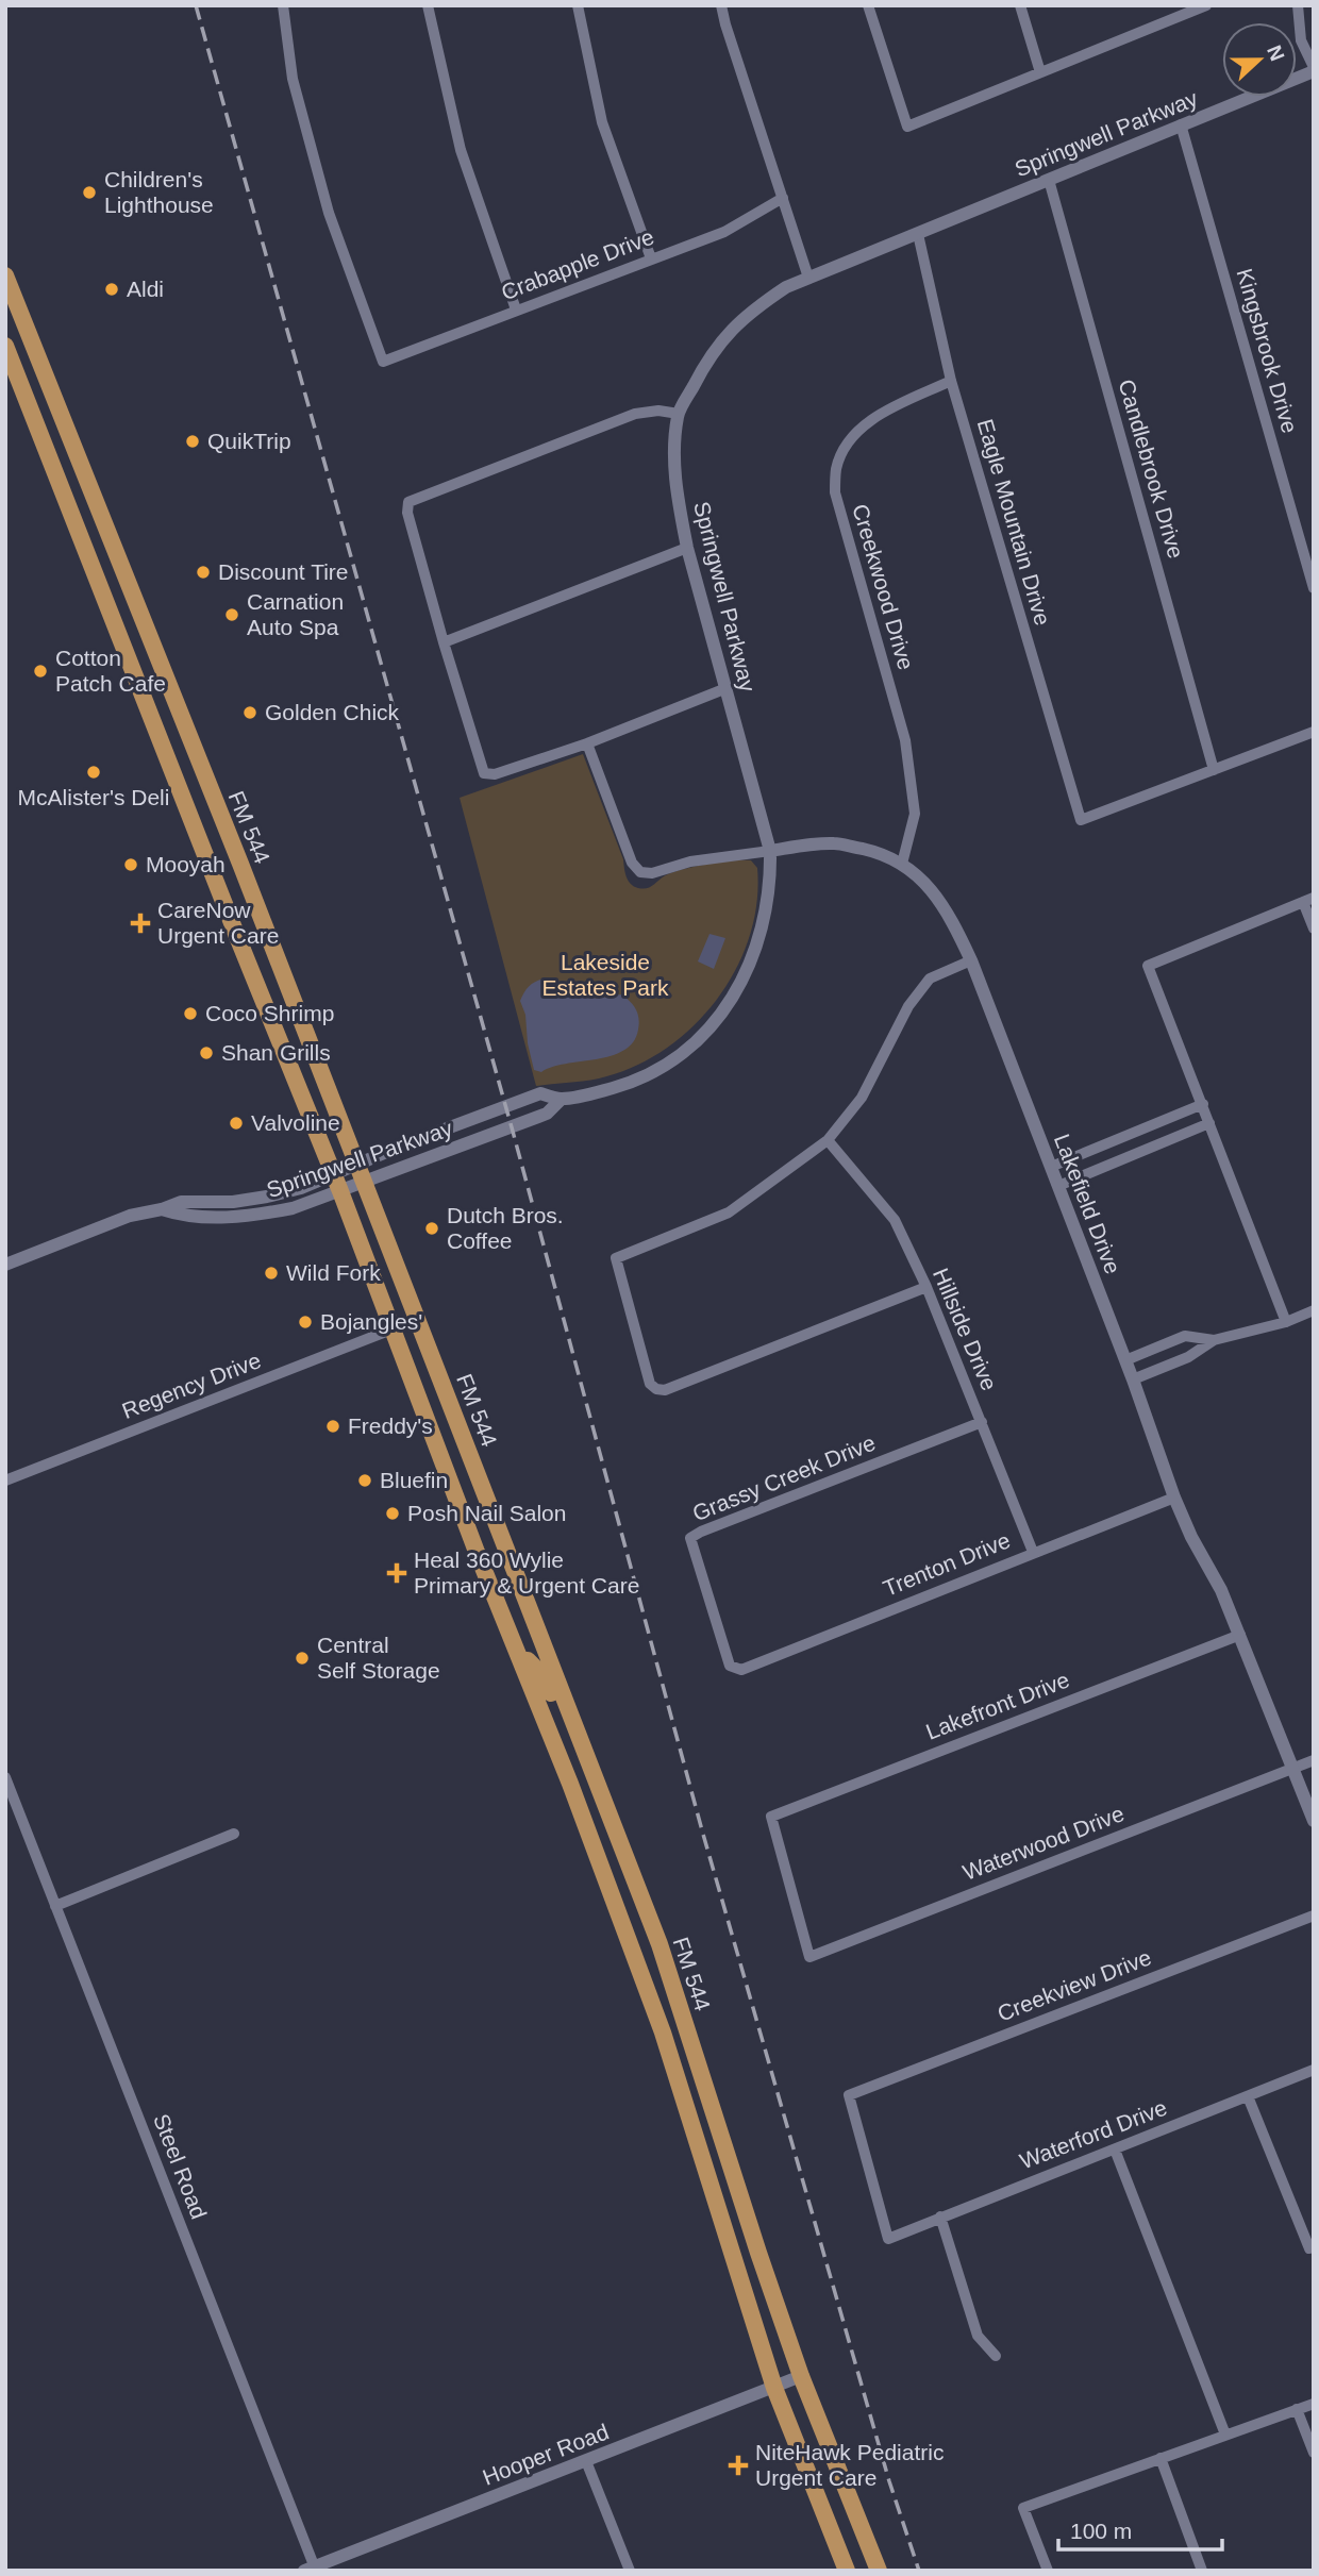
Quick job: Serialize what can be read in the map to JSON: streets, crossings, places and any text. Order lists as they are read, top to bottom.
{
  "streets": {
    "main road": ["FM 544"],
    "street": [
      "Springwell Parkway",
      "Crabapple Drive",
      "Kingsbrook Drive",
      "Candlebrook Drive",
      "Eagle Mountain Drive",
      "Creekwood Drive",
      "Lakefield Drive",
      "Hillside Drive",
      "Regency Drive",
      "Grassy Creek Drive",
      "Trenton Drive",
      "Lakefront Drive",
      "Waterwood Drive",
      "Creekview Drive",
      "Waterford Drive",
      "Steel Road",
      "Hooper Road"
    ]
  },
  "crossings": [
    ["Springwell Parkway", "Kingsbrook Drive"],
    ["Springwell Parkway", "Candlebrook Drive"],
    ["Springwell Parkway", "Eagle Mountain Drive"],
    ["Springwell Parkway", "FM 544"],
    ["Springwell Parkway", "Lakefield Drive"],
    ["Candlebrook Drive", "Eagle Mountain Drive"],
    ["Eagle Mountain Drive", "Creekwood Drive"],
    ["Creekwood Drive", "Lakefield Drive"],
    ["FM 544", "Regency Drive"],
    ["FM 544", "Hooper Road"],
    ["Lakefield Drive", "Trenton Drive"],
    ["Lakefield Drive", "Lakefront Drive"],
    ["Lakefield Drive", "Waterwood Drive"],
    ["Hillside Drive", "Grassy Creek Drive"],
    ["Hillside Drive", "Trenton Drive"],
    ["Grassy Creek Drive", "Trenton Drive"],
    ["Lakefront Drive", "Waterwood Drive"],
    ["Creekview Drive", "Waterford Drive"],
    ["Steel Road", "Hooper Road"]
  ],
  "parks": ["Lakeside Estates Park"],
  "places": {
    "other": [
      "Children's Lighthouse",
      "Aldi",
      "QuikTrip",
      "Discount Tire",
      "Carnation Auto Spa",
      "Cotton Patch Cafe",
      "Golden Chick",
      "McAlister's Deli",
      "Mooyah",
      "Coco Shrimp",
      "Shan Grills",
      "Valvoline",
      "Dutch Bros. Coffee",
      "Wild Fork",
      "Bojangles'",
      "Freddy's",
      "Bluefin",
      "Posh Nail Salon",
      "Central Self Storage"
    ],
    "health": ["CareNow Urgent Care", "Heal 360 Wylie Primary & Urgent Care", "NiteHawk Pediatric Urgent Care"]
  },
  "scale_bar": "100 m",
  "north": "right"
}
